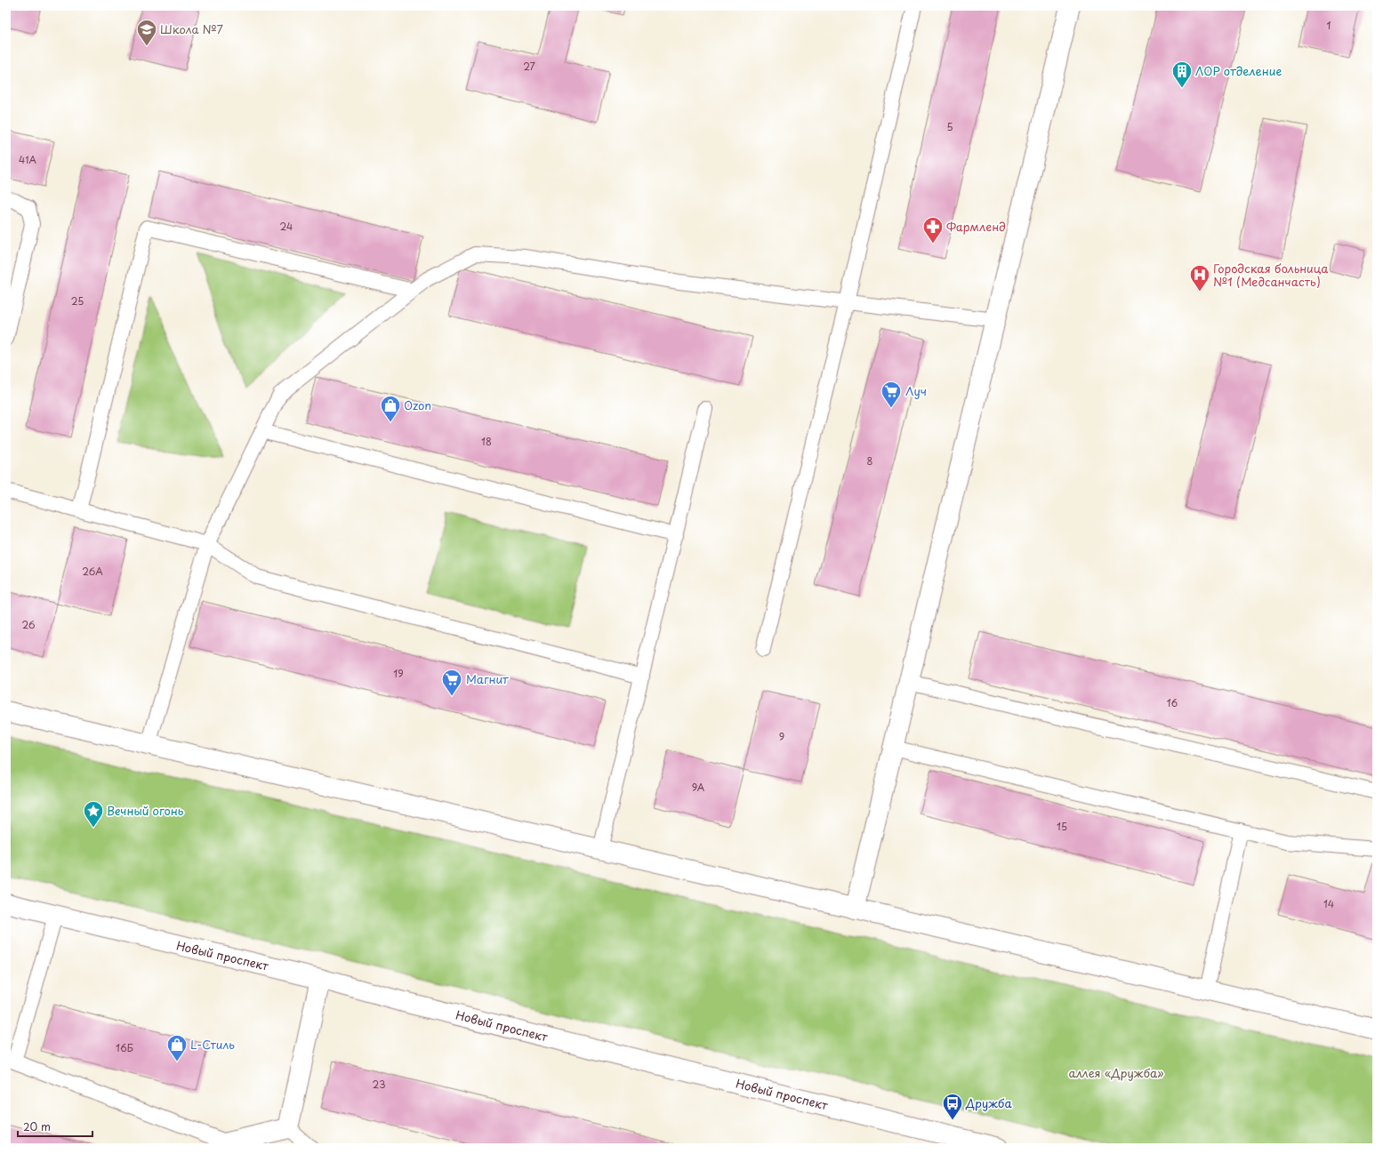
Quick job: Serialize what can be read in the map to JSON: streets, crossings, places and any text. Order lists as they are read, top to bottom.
{
  "streets": {
    "street": ["Новый проспект"]
  },
  "parks": ["аллея «Дружба»"],
  "places": {
    "school or university": ["Школа №7"],
    "building": ["ЛОР отделение"],
    "pharmacy": ["Фармленд"],
    "hospital": ["Городская больница №1 (Медсанчасть)"],
    "supermarket": ["Луч", "Магнит"],
    "shop": ["Ozon", "L-Стиль"],
    "place": ["Вечный огонь"],
    "bus stop": ["Дружба"]
  },
  "house_numbers": [
    "1",
    "27",
    "5",
    "41А",
    "24",
    "25",
    "18",
    "8",
    "26А",
    "26",
    "19",
    "16",
    "9",
    "9А",
    "15",
    "14",
    "16Б",
    "23"
  ],
  "scale_bar": "20 m"
}
